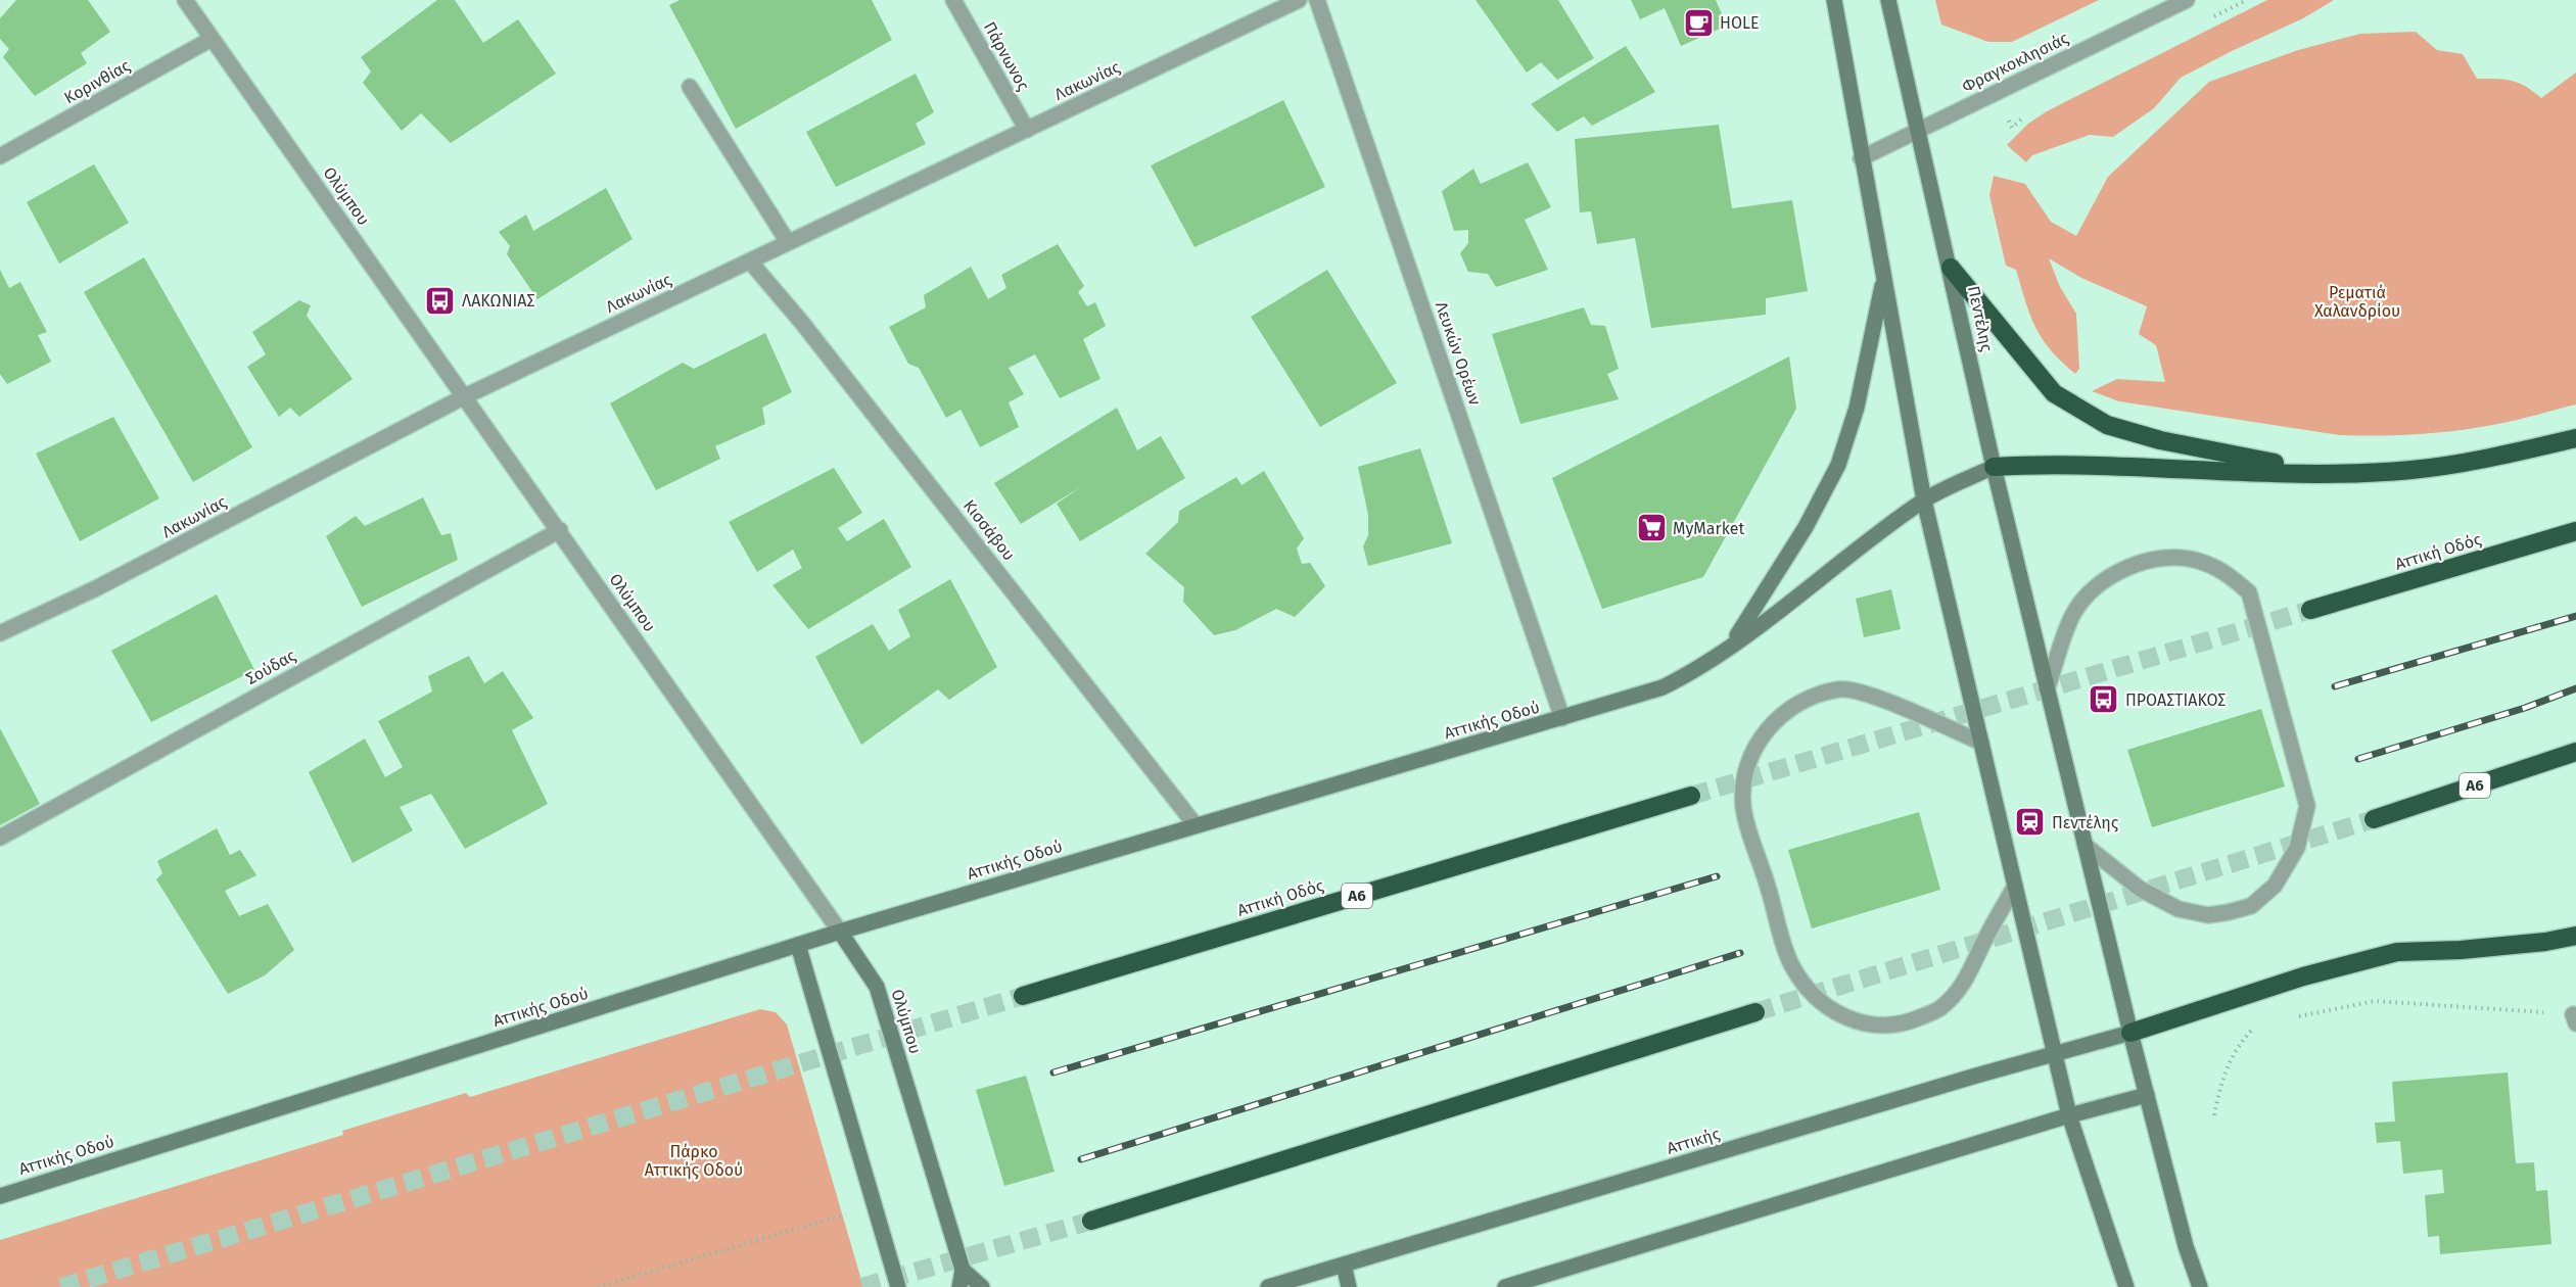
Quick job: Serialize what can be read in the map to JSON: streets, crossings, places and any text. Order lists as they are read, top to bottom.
{
  "streets": {
    "highway": ["Αττική Οδός", "Α6"],
    "main road": [
      "Ολύμπου",
      "Πεντέλης",
      "Αττικής Οδού",
      "Αττικής"
    ],
    "street": [
      "Πάρνωνος",
      "Φραγκοκλησιάς",
      "Λακωνίας",
      "Κορινθίας",
      "Λευκών Ορέων",
      "Κισσάβου",
      "Σούδας"
    ]
  },
  "crossings": [
    ["Πάρνωνος", "Λακωνίας"],
    ["Φραγκοκλησιάς", "Πεντέλης"],
    ["Λακωνίας", "Ολύμπου"],
    ["Λακωνίας", "Κισσάβου"],
    ["Κορινθίας", "Ολύμπου"],
    ["Ολύμπου", "Σούδας"],
    ["Ολύμπου", "Αττικής Οδού"],
    ["Πεντέλης", "Αττικής Οδού"],
    ["Πεντέλης", "Αττικής"],
    ["Λευκών Ορέων", "Αττικής Οδού"],
    ["Κισσάβου", "Αττικής Οδού"]
  ],
  "parks": ["Ρεματιά Χαλανδρίου", "Πάρκο Αττικής Οδού"],
  "places": {
    "cafe": ["HOLE"],
    "bus stop": ["ΛΑΚΩΝΙΑΣ", "ΠΡΟΑΣΤΙΑΚΟΣ"],
    "supermarket": ["MyMarket"],
    "station": ["Πεντέλης"]
  }
}
